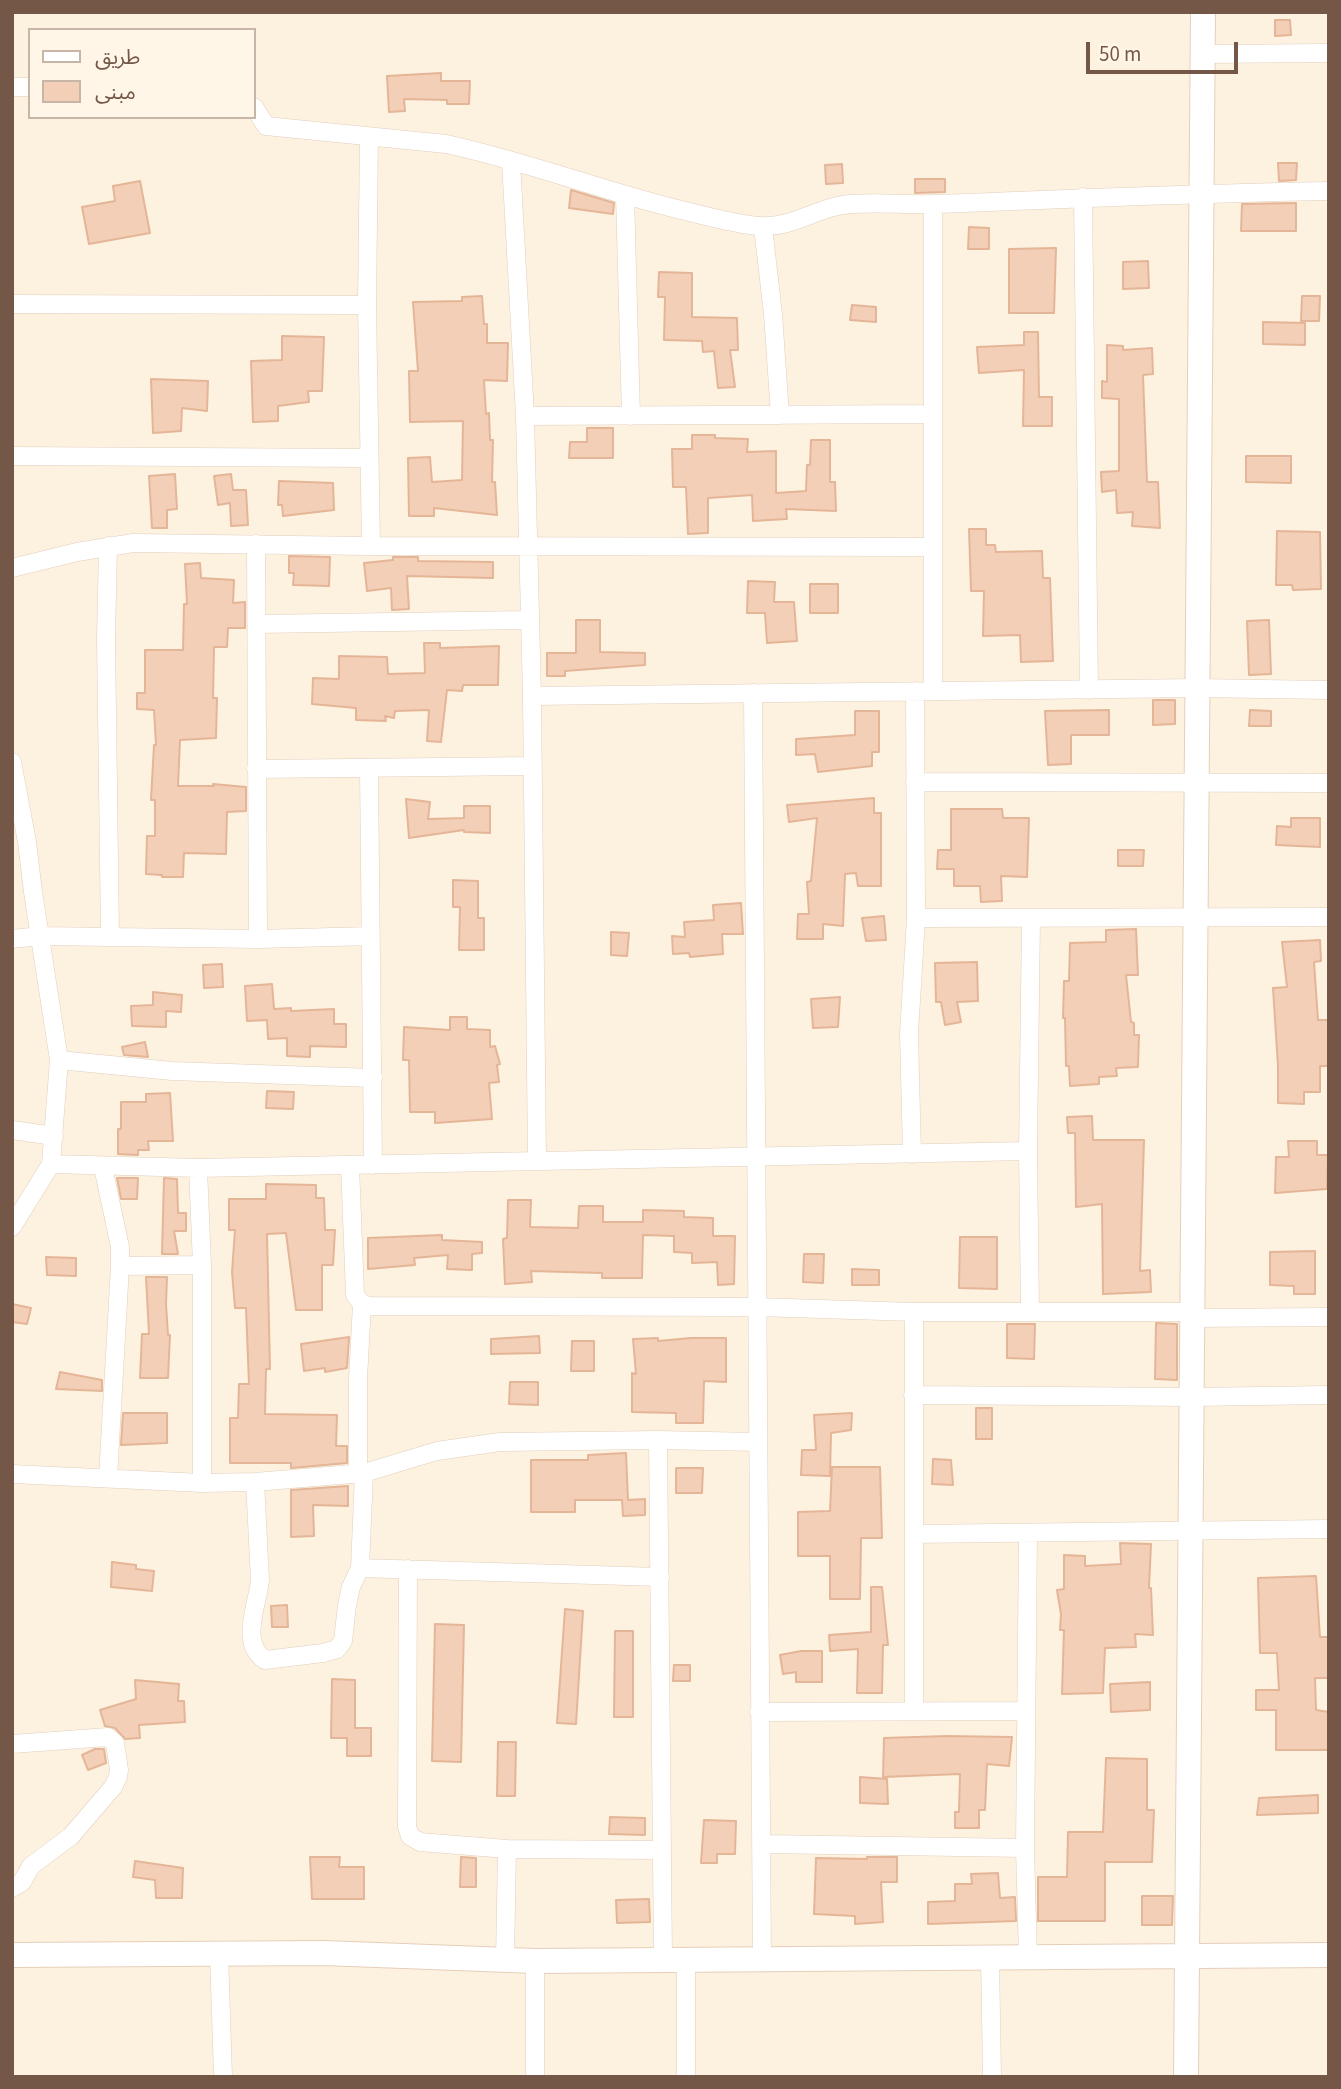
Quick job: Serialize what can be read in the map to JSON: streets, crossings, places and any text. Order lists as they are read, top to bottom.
{
  "legend": ["طريق", "مبنى"],
  "scale_bar": "50 m"
}
